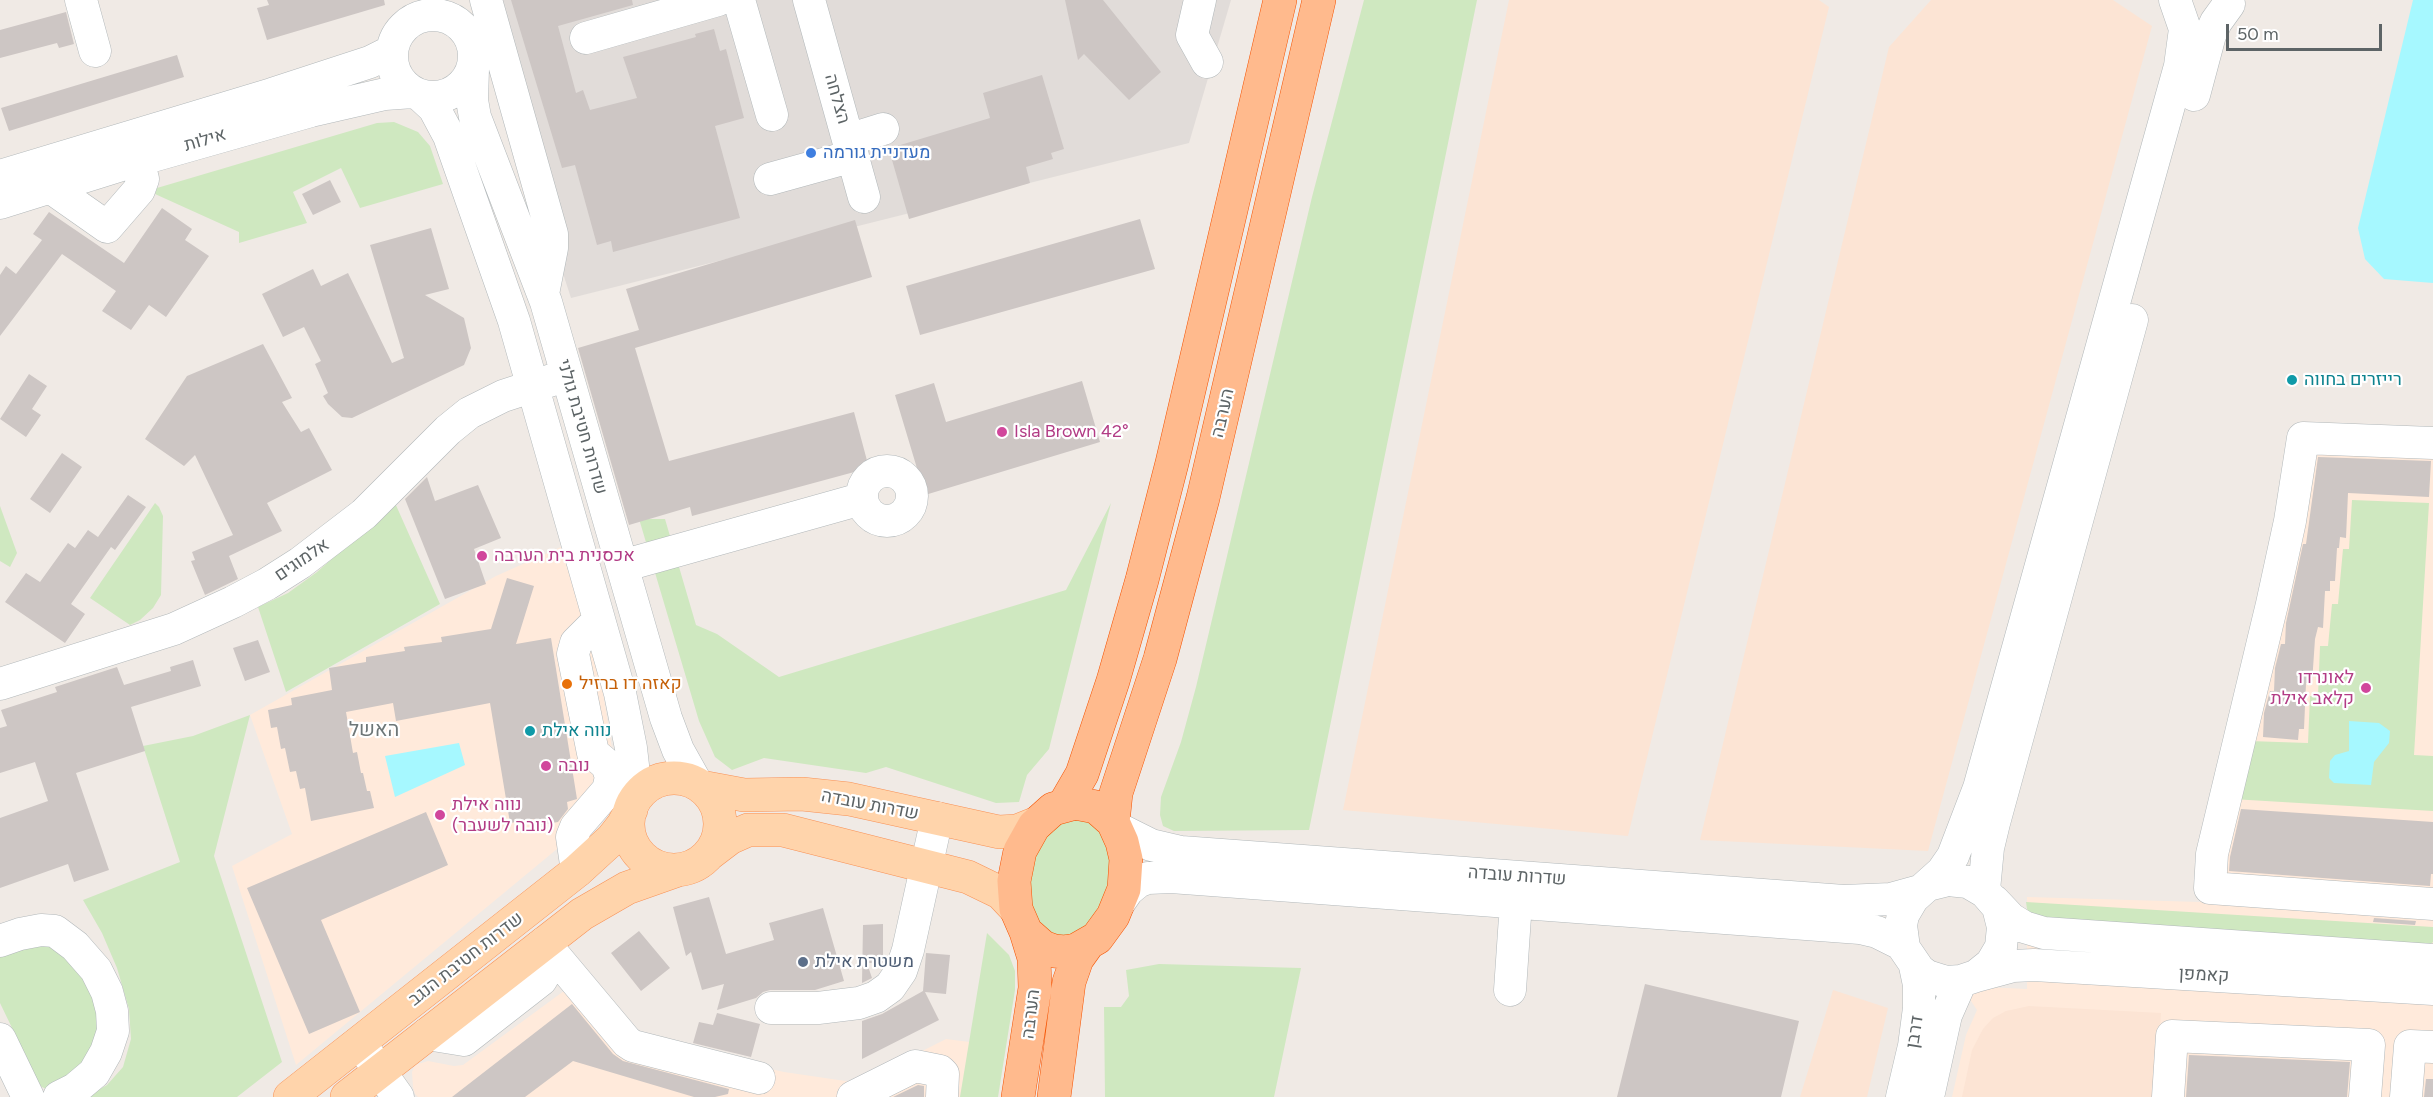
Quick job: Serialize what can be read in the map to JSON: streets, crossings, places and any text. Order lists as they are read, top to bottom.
{
  "streets": {
    "highway": ["הערבה"],
    "main road": ["שדרות עובדה", "שדרות חטיבת הנגב"],
    "street": [
      "הצלחה",
      "אילות",
      "שדרות חטיבת גולני",
      "אלמוגים",
      "קאמפן",
      "דרבן"
    ]
  },
  "crossings": [
    ["אילות", "שדרות חטיבת גולני"],
    ["הערבה", "שדרות עובדה"],
    ["שדרות חטיבת גולני", "אלמוגים"],
    ["שדרות חטיבת גולני", "שדרות עובדה"],
    ["שדרות חטיבת גולני", "שדרות חטיבת הנגב"],
    ["שדרות עובדה", "שדרות חטיבת הנגב"],
    ["שדרות עובדה", "קאמפן"],
    ["שדרות עובדה", "דרבן"],
    ["קאמפן", "דרבן"]
  ],
  "districts": ["האשל"],
  "places": [
    "מעדניית גורמה",
    "רייזרים בחווה",
    "Isla Brown 42°",
    "אכסנית בית הערבה",
    "קאזה דו ברזיל",
    "לאונרדו קלאב אילת",
    "נווה אילת",
    "נובה",
    "נווה אילת (נובה לשעבר)",
    "משטרת אילת"
  ],
  "scale_bar": "50 m"
}
